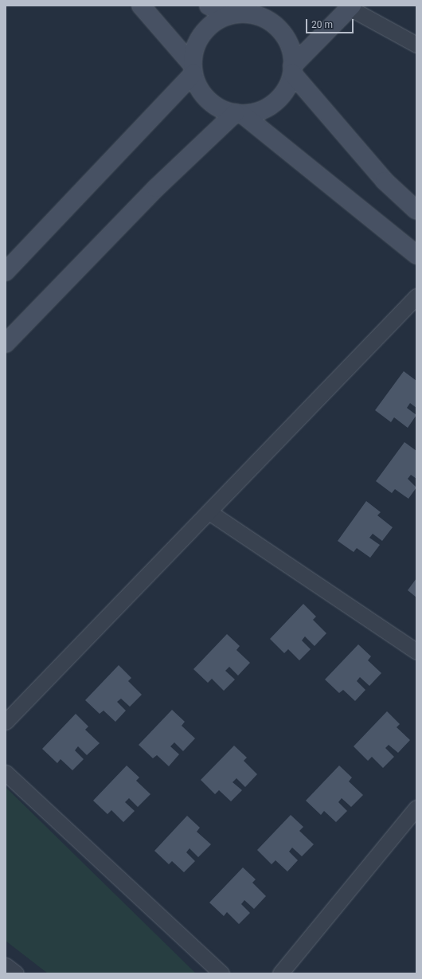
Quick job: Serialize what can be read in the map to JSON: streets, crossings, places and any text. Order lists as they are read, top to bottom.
{
  "scale_bar": "20 m"
}
